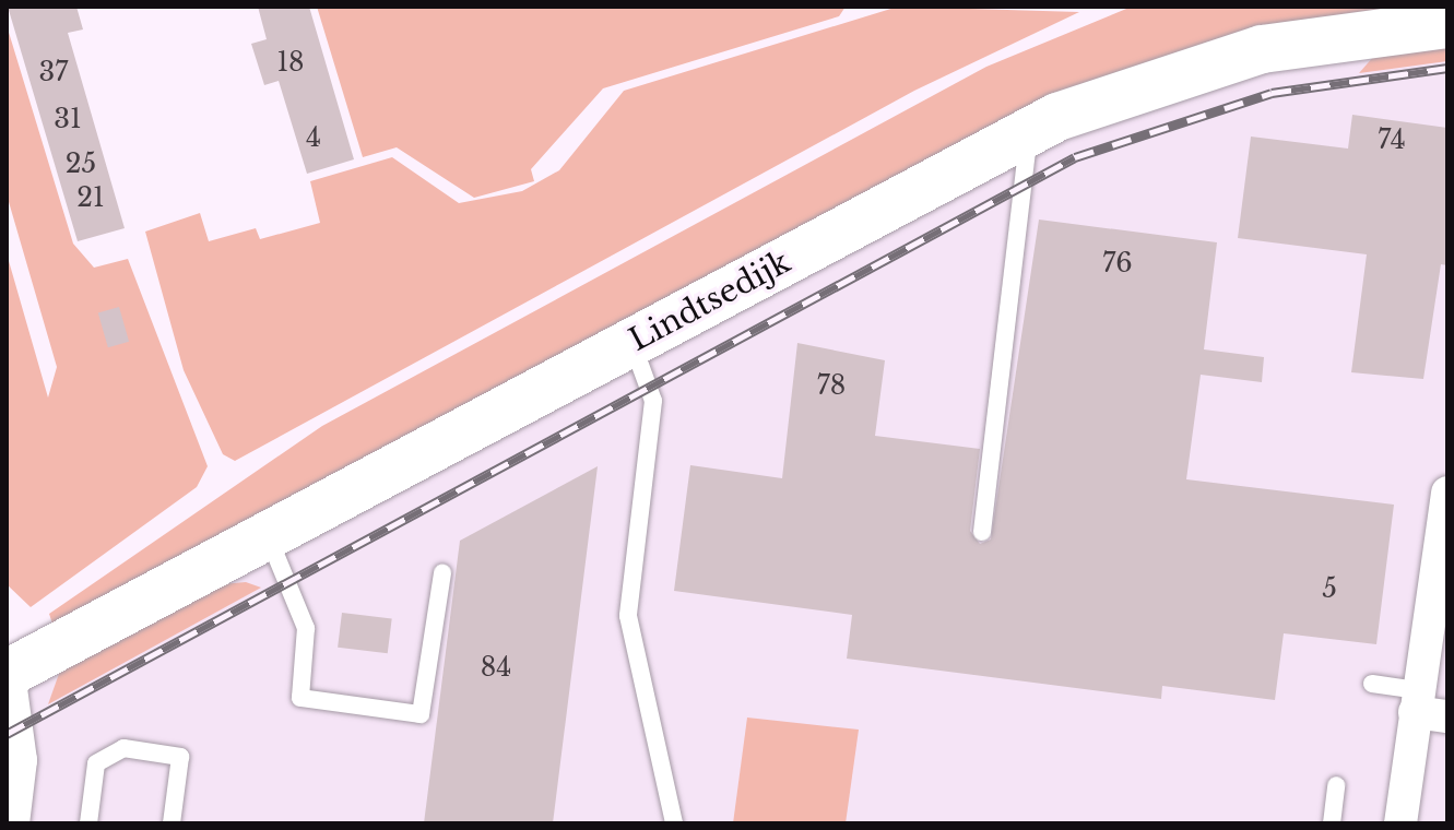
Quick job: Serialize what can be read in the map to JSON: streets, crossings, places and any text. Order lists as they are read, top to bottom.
{
  "streets": {
    "main road": ["Lindtsedijk"]
  },
  "house_numbers": [
    "18",
    "37",
    "31",
    "4",
    "74",
    "25",
    "21",
    "76",
    "78",
    "5",
    "84"
  ]
}
